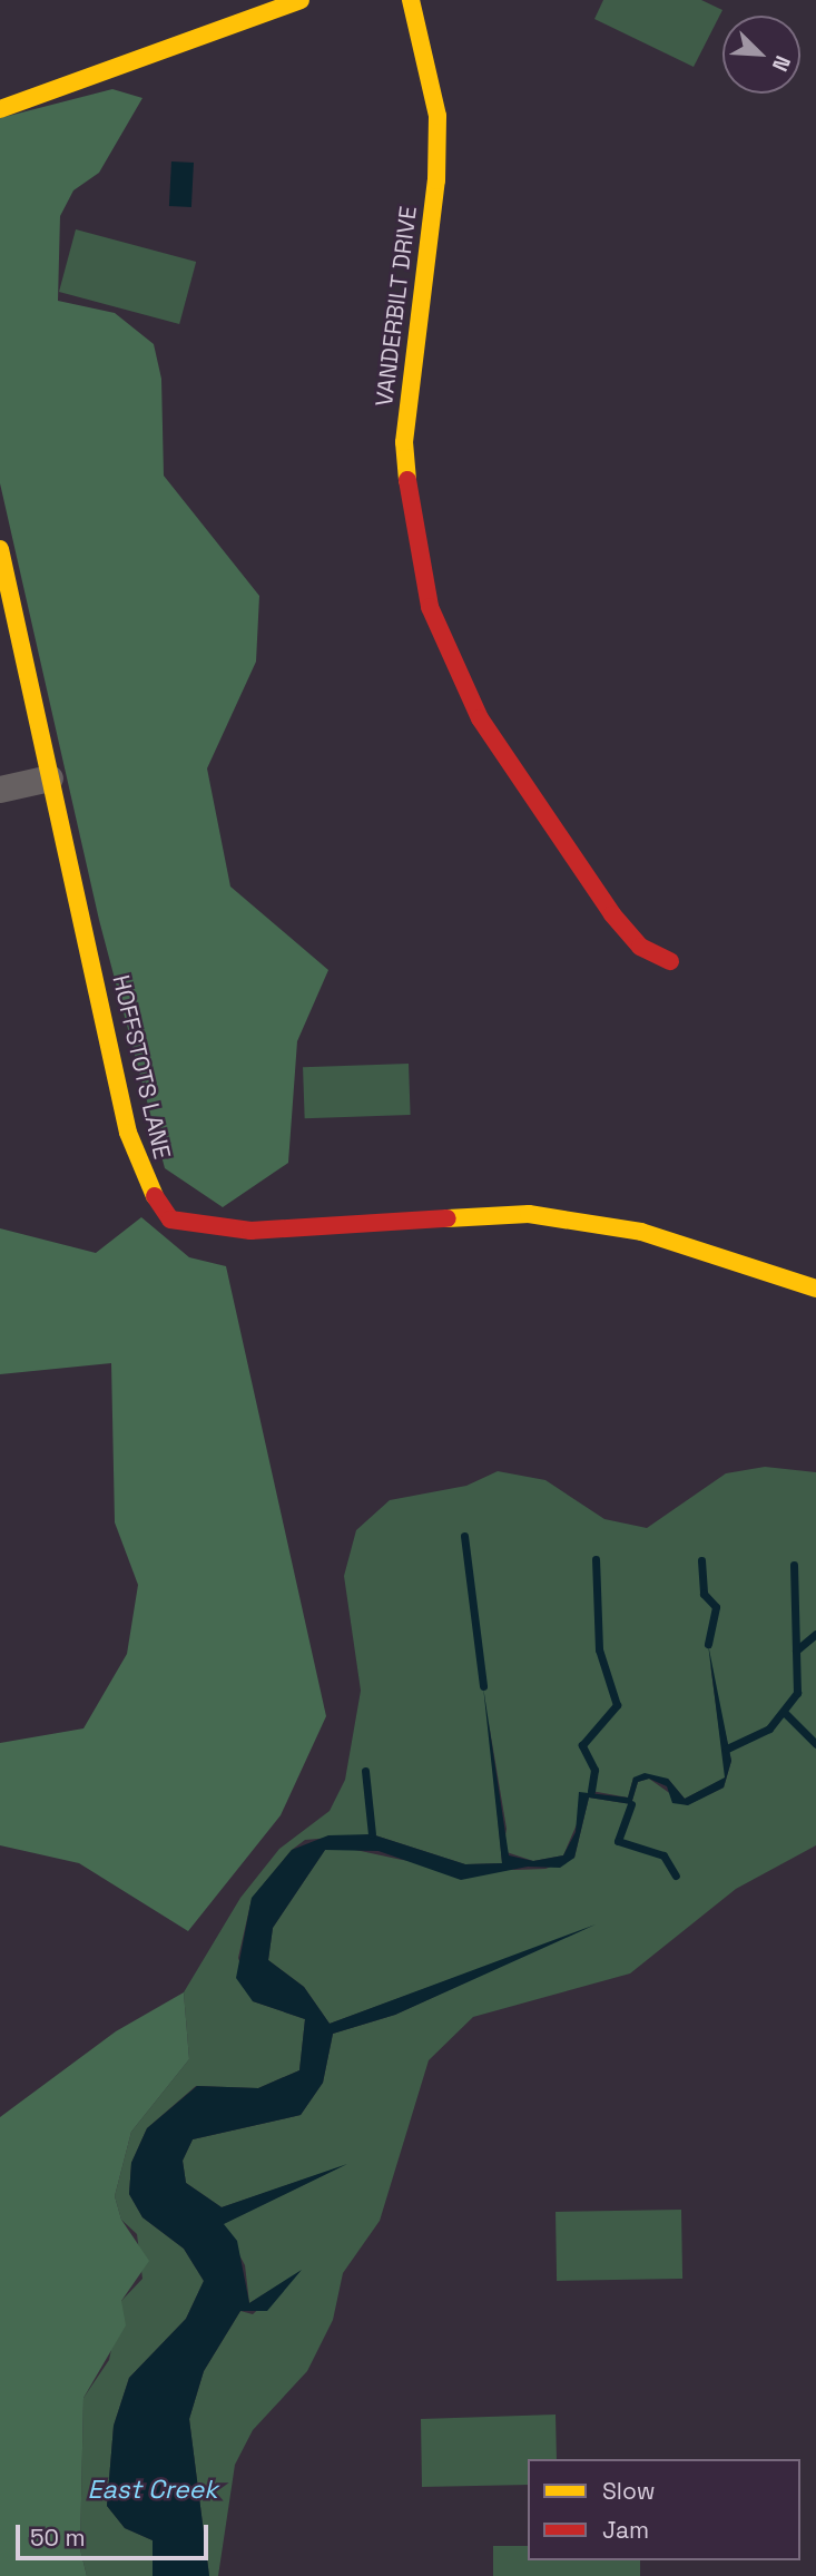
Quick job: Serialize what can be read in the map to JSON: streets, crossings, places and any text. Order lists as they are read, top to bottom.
{
  "streets": {
    "street": ["VANDERBILT DRIVE", "HOFFSTOTS LANE"]
  },
  "water": ["East Creek"],
  "legend": ["Slow", "Jam"],
  "scale_bar": "50 m",
  "north": "bottom right"
}
